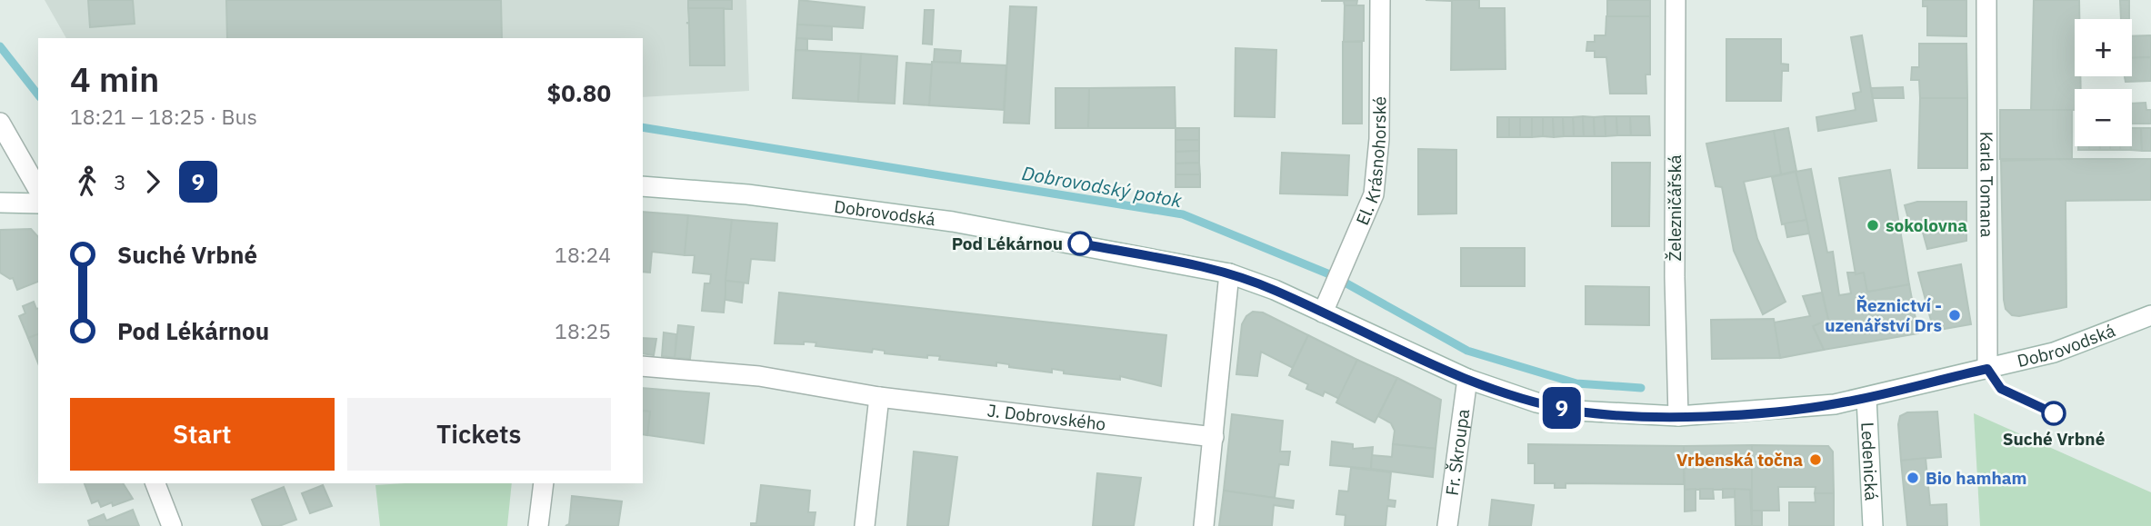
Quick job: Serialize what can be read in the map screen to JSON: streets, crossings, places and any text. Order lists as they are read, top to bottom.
{
  "streets": {
    "street": [
      "El. Krásnohorské",
      "Karla Tomana",
      "Železničářská",
      "Dobrovodská",
      "J. Dobrovského",
      "Fr. Škroupa",
      "Ledenická"
    ]
  },
  "crossings": [
    ["El. Krásnohorské", "Dobrovodská"],
    ["Karla Tomana", "Dobrovodská"],
    ["Železničářská", "Dobrovodská"],
    ["Dobrovodská", "Fr. Škroupa"],
    ["Dobrovodská", "Ledenická"]
  ],
  "water": ["Dobrovodský potok"],
  "places": [
    "sokolovna",
    "Pod Lékárnou",
    "Řeznictví - uzenářství Drs",
    "Suché Vrbné",
    "Vrbenská točna",
    "Bio hamham"
  ],
  "lines": ["bus line 9"],
  "page": {
    "on_map": "9",
    "map_buttons": ["+", "−"],
    "heading": ["4 min", "18:21 – 18:25 · Bus", "$0.80"],
    "legs": ["3", "9"],
    "list": [
      {
        "name": "Suché Vrbné",
        "value": "18:24"
      },
      {
        "name": "Pod Lékárnou",
        "value": "18:25"
      }
    ],
    "buttons": ["Start", "Tickets"]
  }
}
